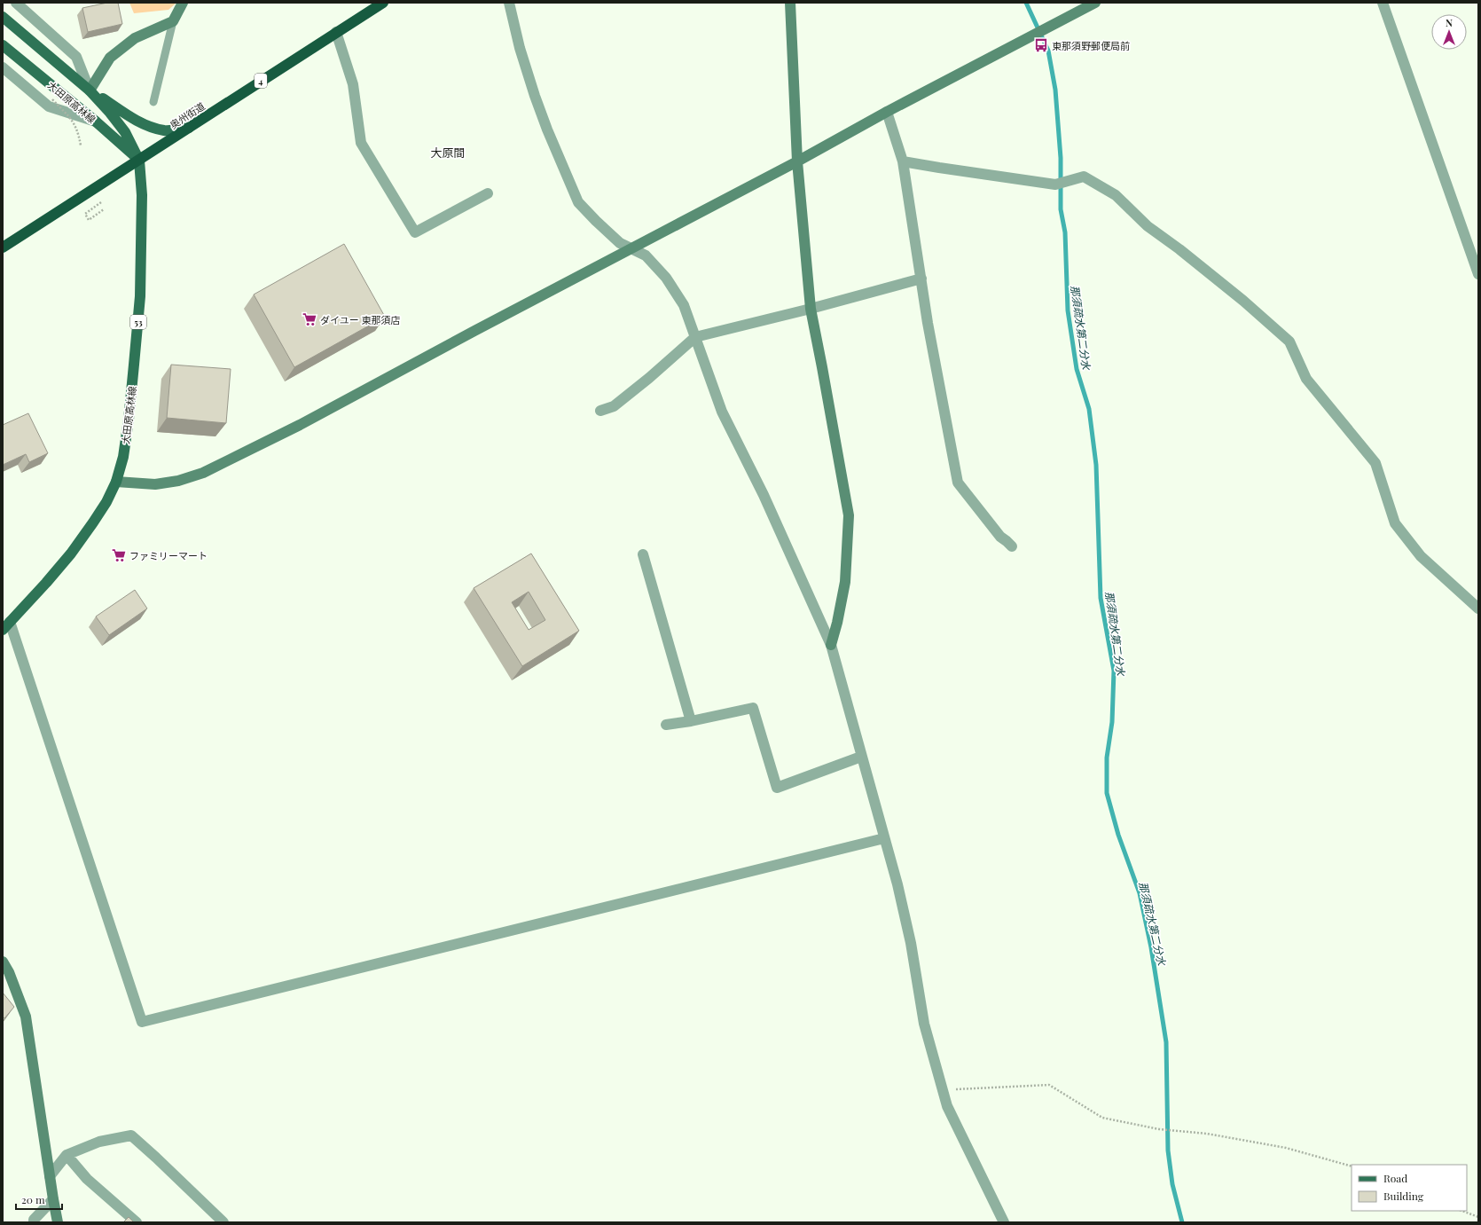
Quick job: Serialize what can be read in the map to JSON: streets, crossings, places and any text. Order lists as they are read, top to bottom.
{
  "streets": {
    "highway": ["4", "奥州街道"],
    "main road": ["大田原高林線", "53"]
  },
  "crossings": [
    ["大田原高林線", "奥州街道"]
  ],
  "districts": ["大原間"],
  "water": ["那須疏水第二分水"],
  "places": {
    "bus stop": ["東那須野郵便局前"],
    "supermarket": ["ダイユー 東那須店", "ファミリーマート"]
  },
  "legend": ["Road", "Building"],
  "scale_bar": "20 m",
  "north": "top"
}
